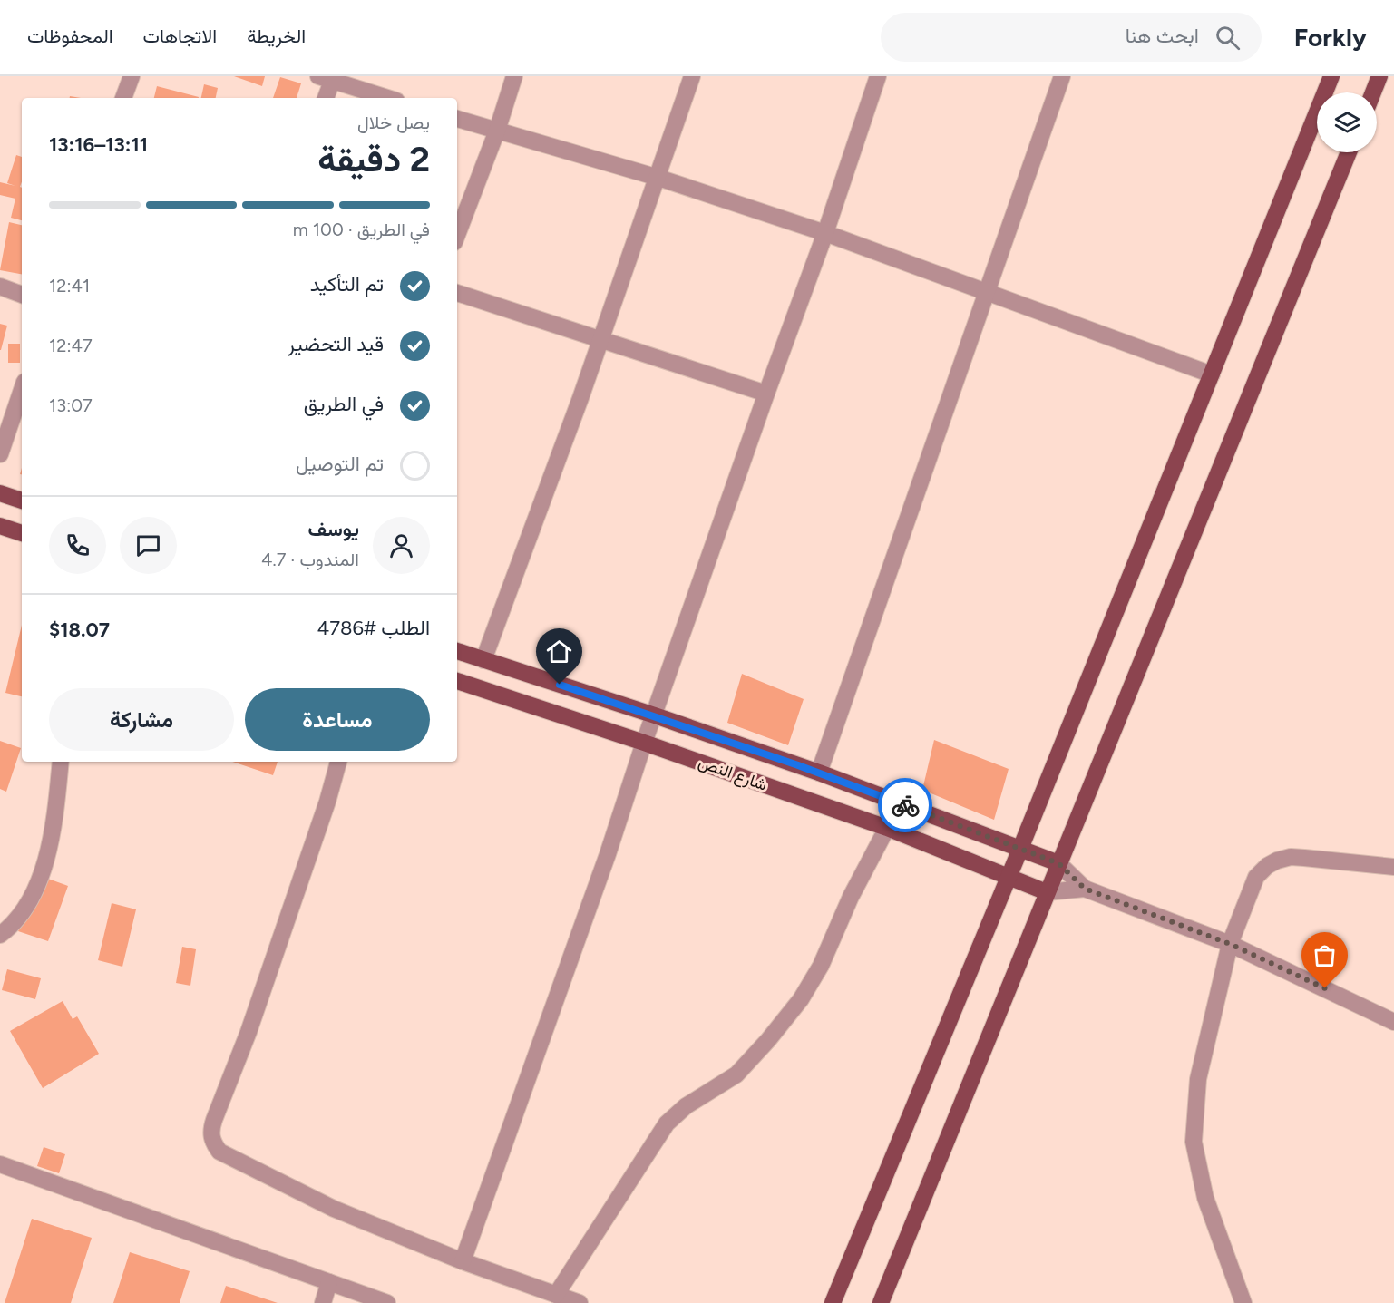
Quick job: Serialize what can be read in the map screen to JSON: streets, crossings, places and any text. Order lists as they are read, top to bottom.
{
  "streets": {
    "main road": ["شارع النص"]
  },
  "page": {
    "header": "Forkly",
    "search": "ابحث هنا",
    "nav": ["الخريطة", "الاتجاهات", "المحفوظات"],
    "heading": ["2 دقيقة", "يصل خلال", "13:11–13:16"],
    "panel": [
      "يوسف",
      "المندوب · 4.7",
      "الطلب #4786",
      "$18.07"
    ],
    "bar": "في الطريق · 100 m",
    "list": [
      ["تم التأكيد", "12:41"],
      ["قيد التحضير", "12:47"],
      ["في الطريق", "13:07"],
      "تم التوصيل"
    ],
    "buttons": ["مساعدة", "مشاركة"]
  }
}
